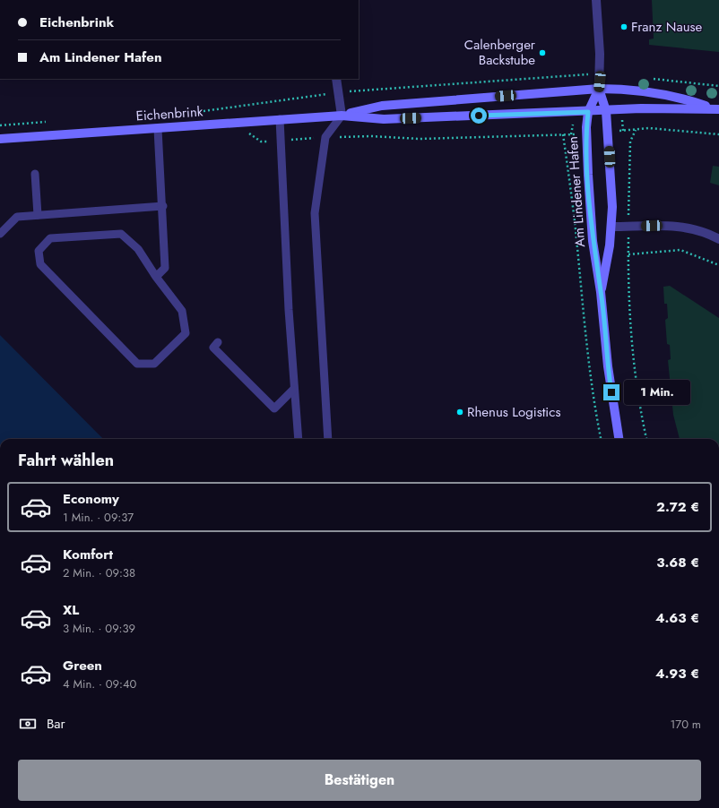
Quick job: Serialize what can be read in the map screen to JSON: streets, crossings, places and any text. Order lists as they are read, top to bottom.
{
  "streets": {
    "main road": ["Eichenbrink", "Am Lindener Hafen"]
  },
  "crossings": [
    ["Eichenbrink", "Am Lindener Hafen"]
  ],
  "places": ["Franz Nause", "Calenberger Backstube", "Rhenus Logistics"],
  "page": {
    "banner": ["Eichenbrink", "Am Lindener Hafen"],
    "bubble": "1 Min.",
    "heading": "Fahrt wählen",
    "list": [
      {
        "name": "Economy",
        "note": "1 Min. · 09:37",
        "value": "2.72 €"
      },
      {
        "name": "Komfort",
        "note": "2 Min. · 09:38",
        "value": "3.68 €"
      },
      {
        "name": "XL",
        "note": "3 Min. · 09:39",
        "value": "4.63 €"
      },
      {
        "name": "Green",
        "note": "4 Min. · 09:40",
        "value": "4.93 €"
      }
    ],
    "pay": ["Bar", "170 m"],
    "buttons": "Bestätigen"
  }
}
